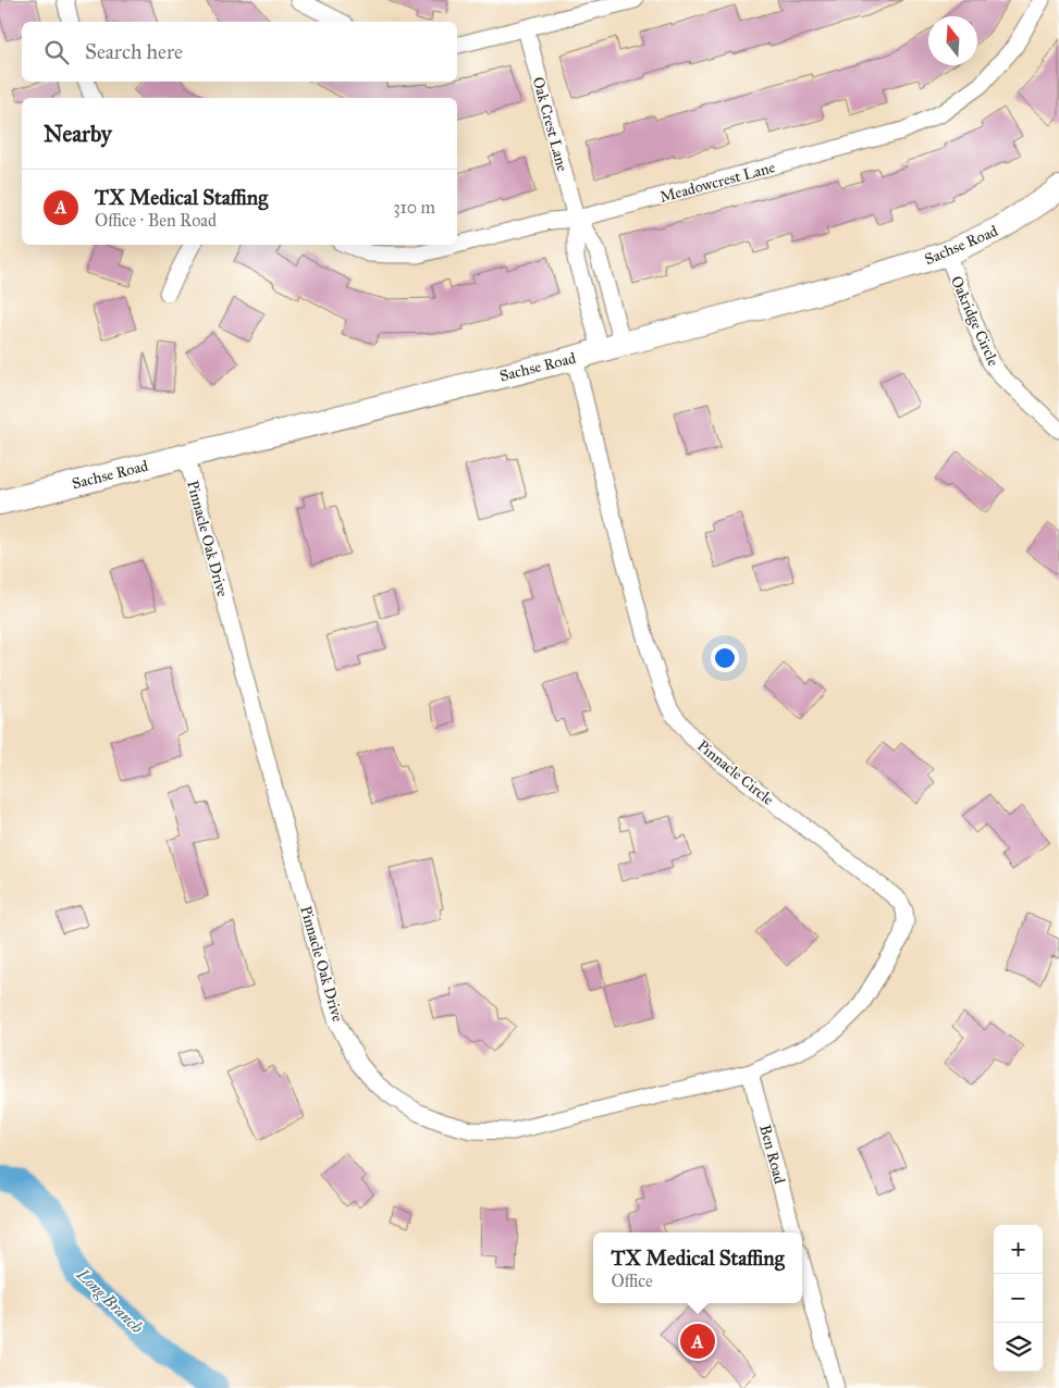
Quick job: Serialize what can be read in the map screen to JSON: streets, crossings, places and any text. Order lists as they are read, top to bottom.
{
  "streets": {
    "main road": ["Sachse Road"],
    "street": [
      "Oak Crest Lane",
      "Meadowcrest Lane",
      "Oakridge Circle",
      "Pinnacle Oak Drive",
      "Pinnacle Circle",
      "Ben Road"
    ]
  },
  "crossings": [
    ["Oak Crest Lane", "Meadowcrest Lane"],
    ["Oak Crest Lane", "Sachse Road"],
    ["Sachse Road", "Oakridge Circle"],
    ["Sachse Road", "Pinnacle Oak Drive"],
    ["Sachse Road", "Pinnacle Circle"],
    ["Pinnacle Oak Drive", "Pinnacle Circle"],
    ["Pinnacle Oak Drive", "Ben Road"],
    ["Pinnacle Circle", "Ben Road"]
  ],
  "water": ["Long Branch"],
  "north": "top",
  "page": {
    "search": "Search here",
    "heading": "Nearby",
    "list": [
      {
        "mark": "A",
        "name": "TX Medical Staffing",
        "note": "Office · Ben Road",
        "value": "310 m"
      }
    ],
    "map_buttons": ["+", "−"],
    "popup": ["TX Medical Staffing", "Office"],
    "pins": "A"
  }
}
